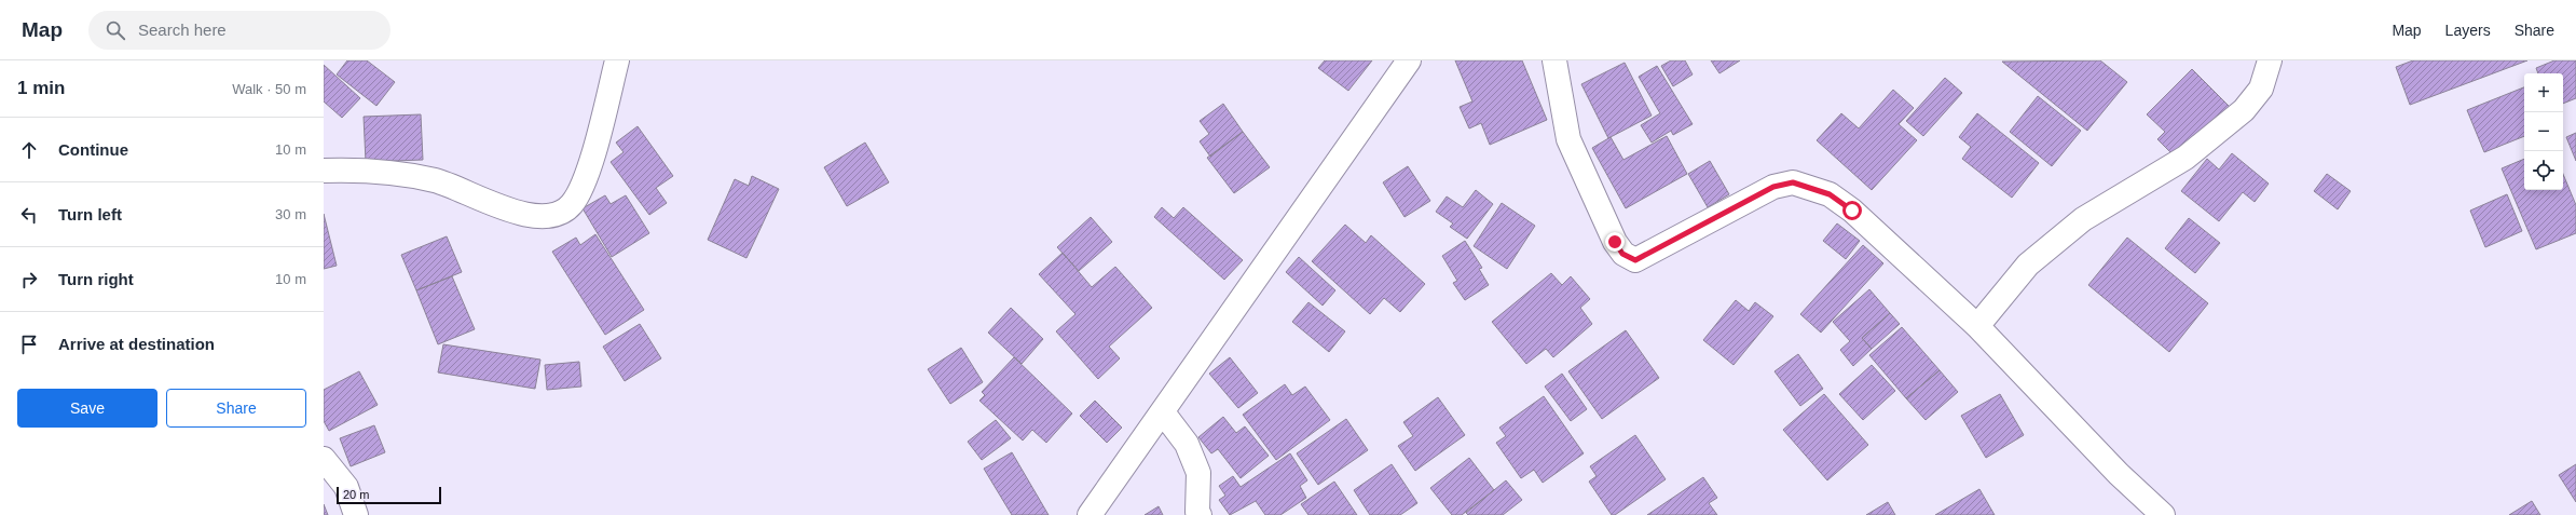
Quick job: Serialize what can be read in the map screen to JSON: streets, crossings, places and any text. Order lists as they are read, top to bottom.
{
  "scale_bar": "20 m",
  "page": {
    "header": "Map",
    "search": "Search here",
    "nav": ["Map", "Layers", "Share"],
    "heading": ["1 min", "Walk · 50 m"],
    "map_buttons": ["+", "−"],
    "list": [
      ["Continue", "10 m"],
      ["Turn left", "30 m"],
      ["Turn right", "10 m"],
      "Arrive at destination"
    ],
    "buttons": ["Save", "Share"],
    "scale": "20 m"
  }
}
